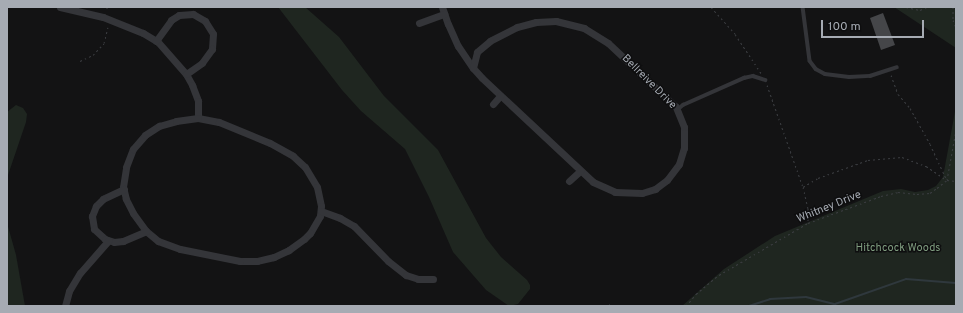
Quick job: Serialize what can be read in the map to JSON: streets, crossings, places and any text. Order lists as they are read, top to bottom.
{
  "streets": {
    "street": ["Bellreive Drive"],
    "path": ["Whitney Drive"]
  },
  "parks": ["Hitchcock Woods"],
  "scale_bar": "100 m"
}
